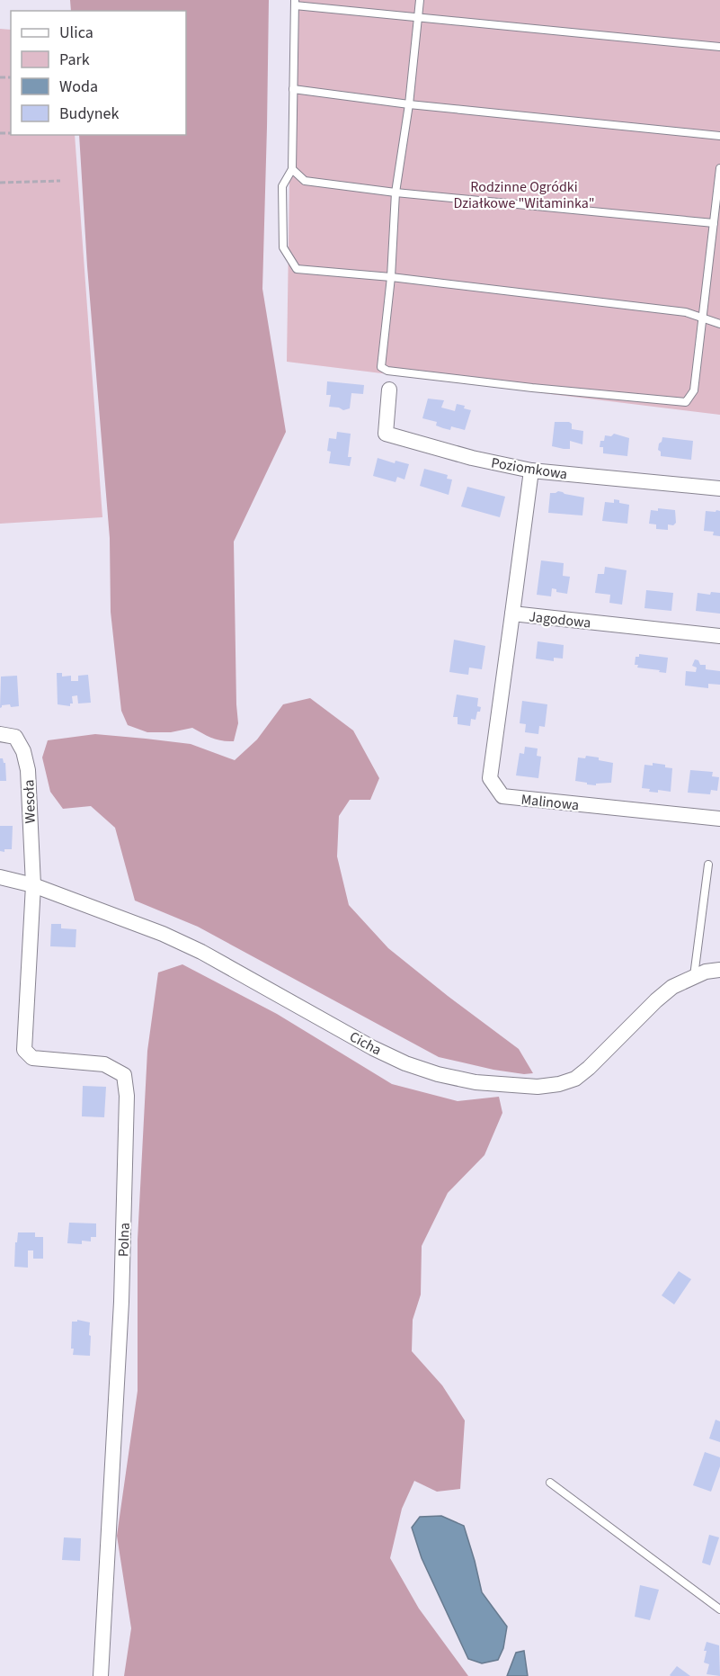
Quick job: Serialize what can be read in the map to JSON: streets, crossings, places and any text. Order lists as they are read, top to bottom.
{
  "streets": {
    "street": [
      "Poziomkowa",
      "Jagodowa",
      "Wesoła",
      "Malinowa",
      "Cicha",
      "Polna"
    ]
  },
  "crossings": [
    ["Poziomkowa", "Jagodowa"],
    ["Jagodowa", "Malinowa"],
    ["Wesoła", "Cicha"],
    ["Wesoła", "Polna"],
    ["Cicha", "Polna"]
  ],
  "parks": ["Rodzinne Ogródki Działkowe \"Witaminka\""],
  "legend": [
    "Ulica",
    "Park",
    "Woda",
    "Budynek"
  ]
}
